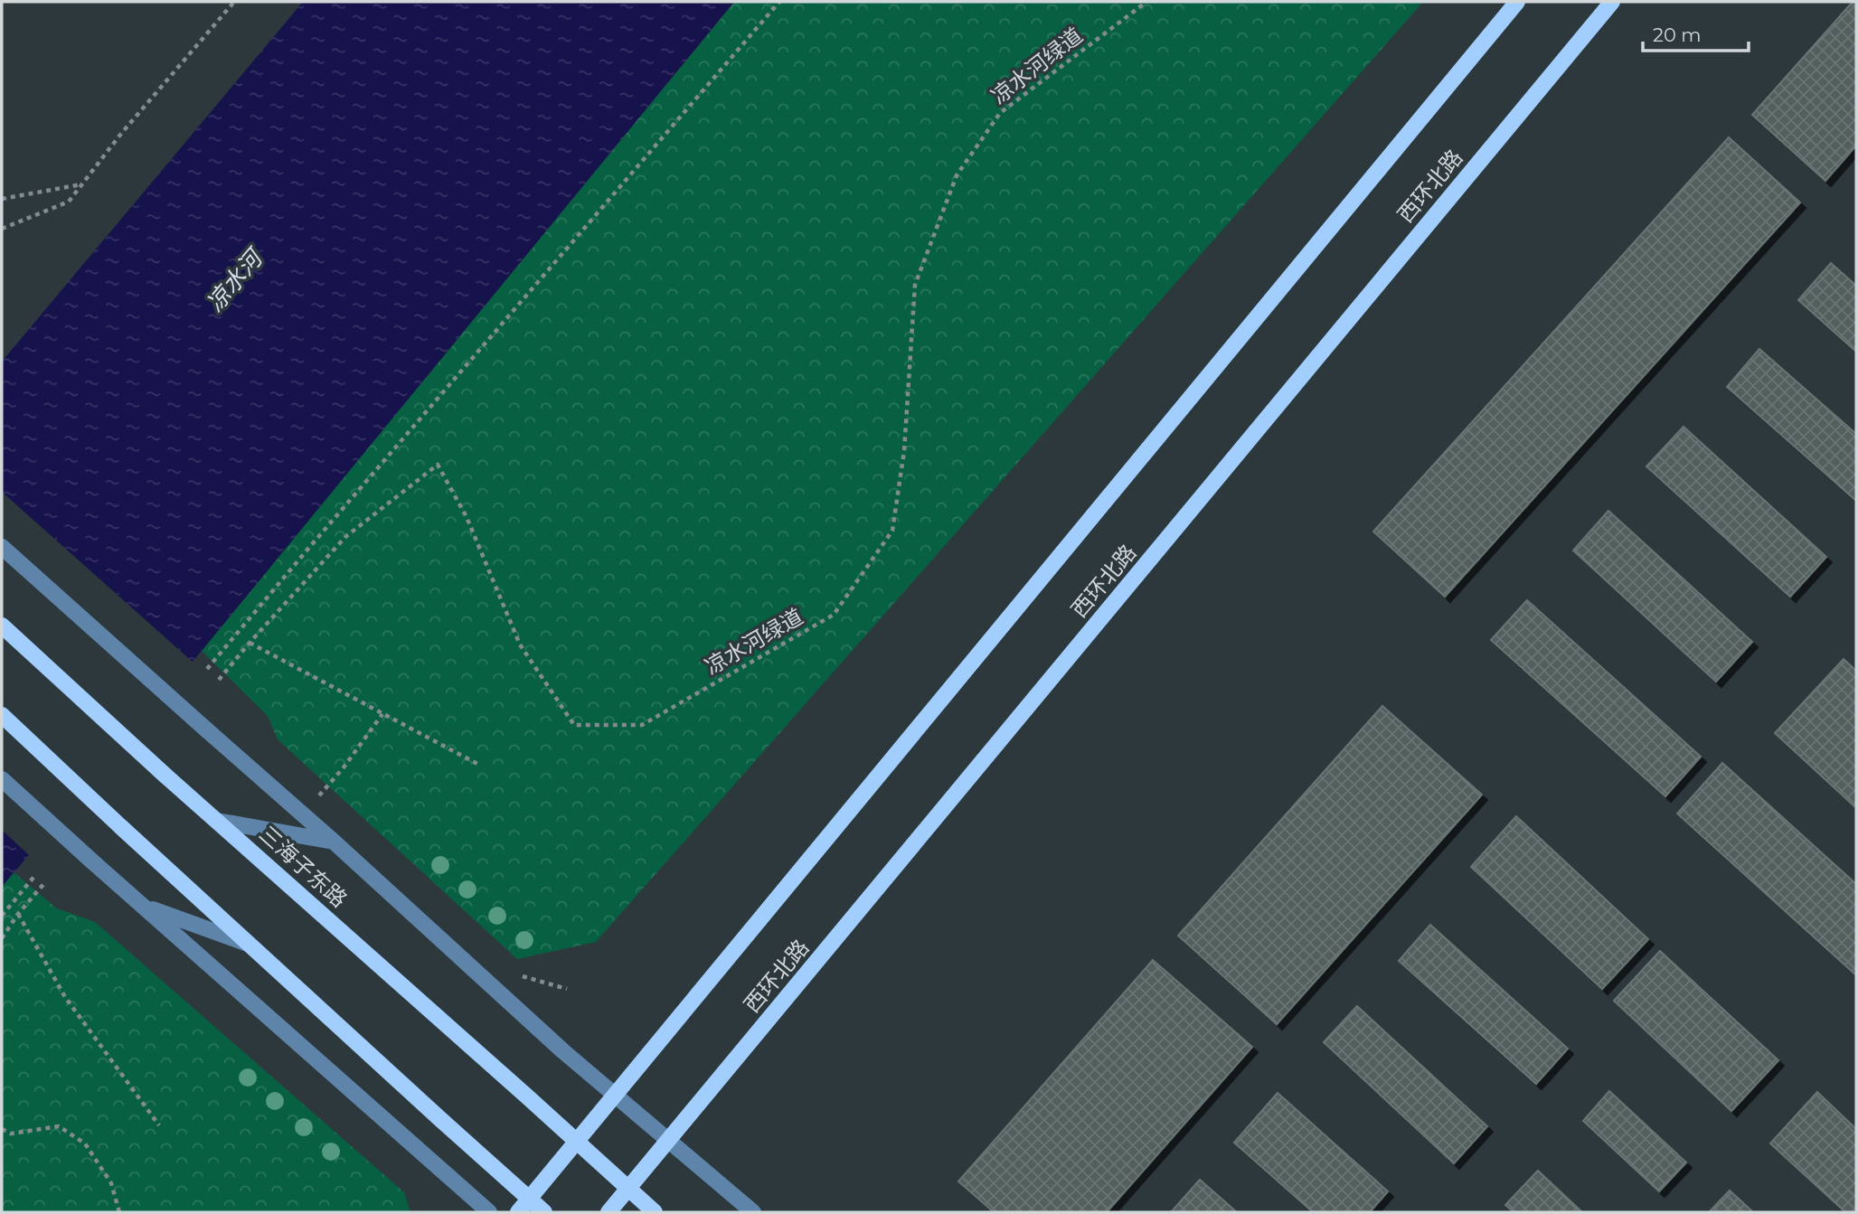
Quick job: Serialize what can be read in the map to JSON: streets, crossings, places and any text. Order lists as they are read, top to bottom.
{
  "streets": {
    "main road": ["西环北路", "三海子东路"],
    "path": ["凉水河绿道"]
  },
  "crossings": [
    ["西环北路", "三海子东路"]
  ],
  "water": ["凉水河"],
  "scale_bar": "20 m"
}
